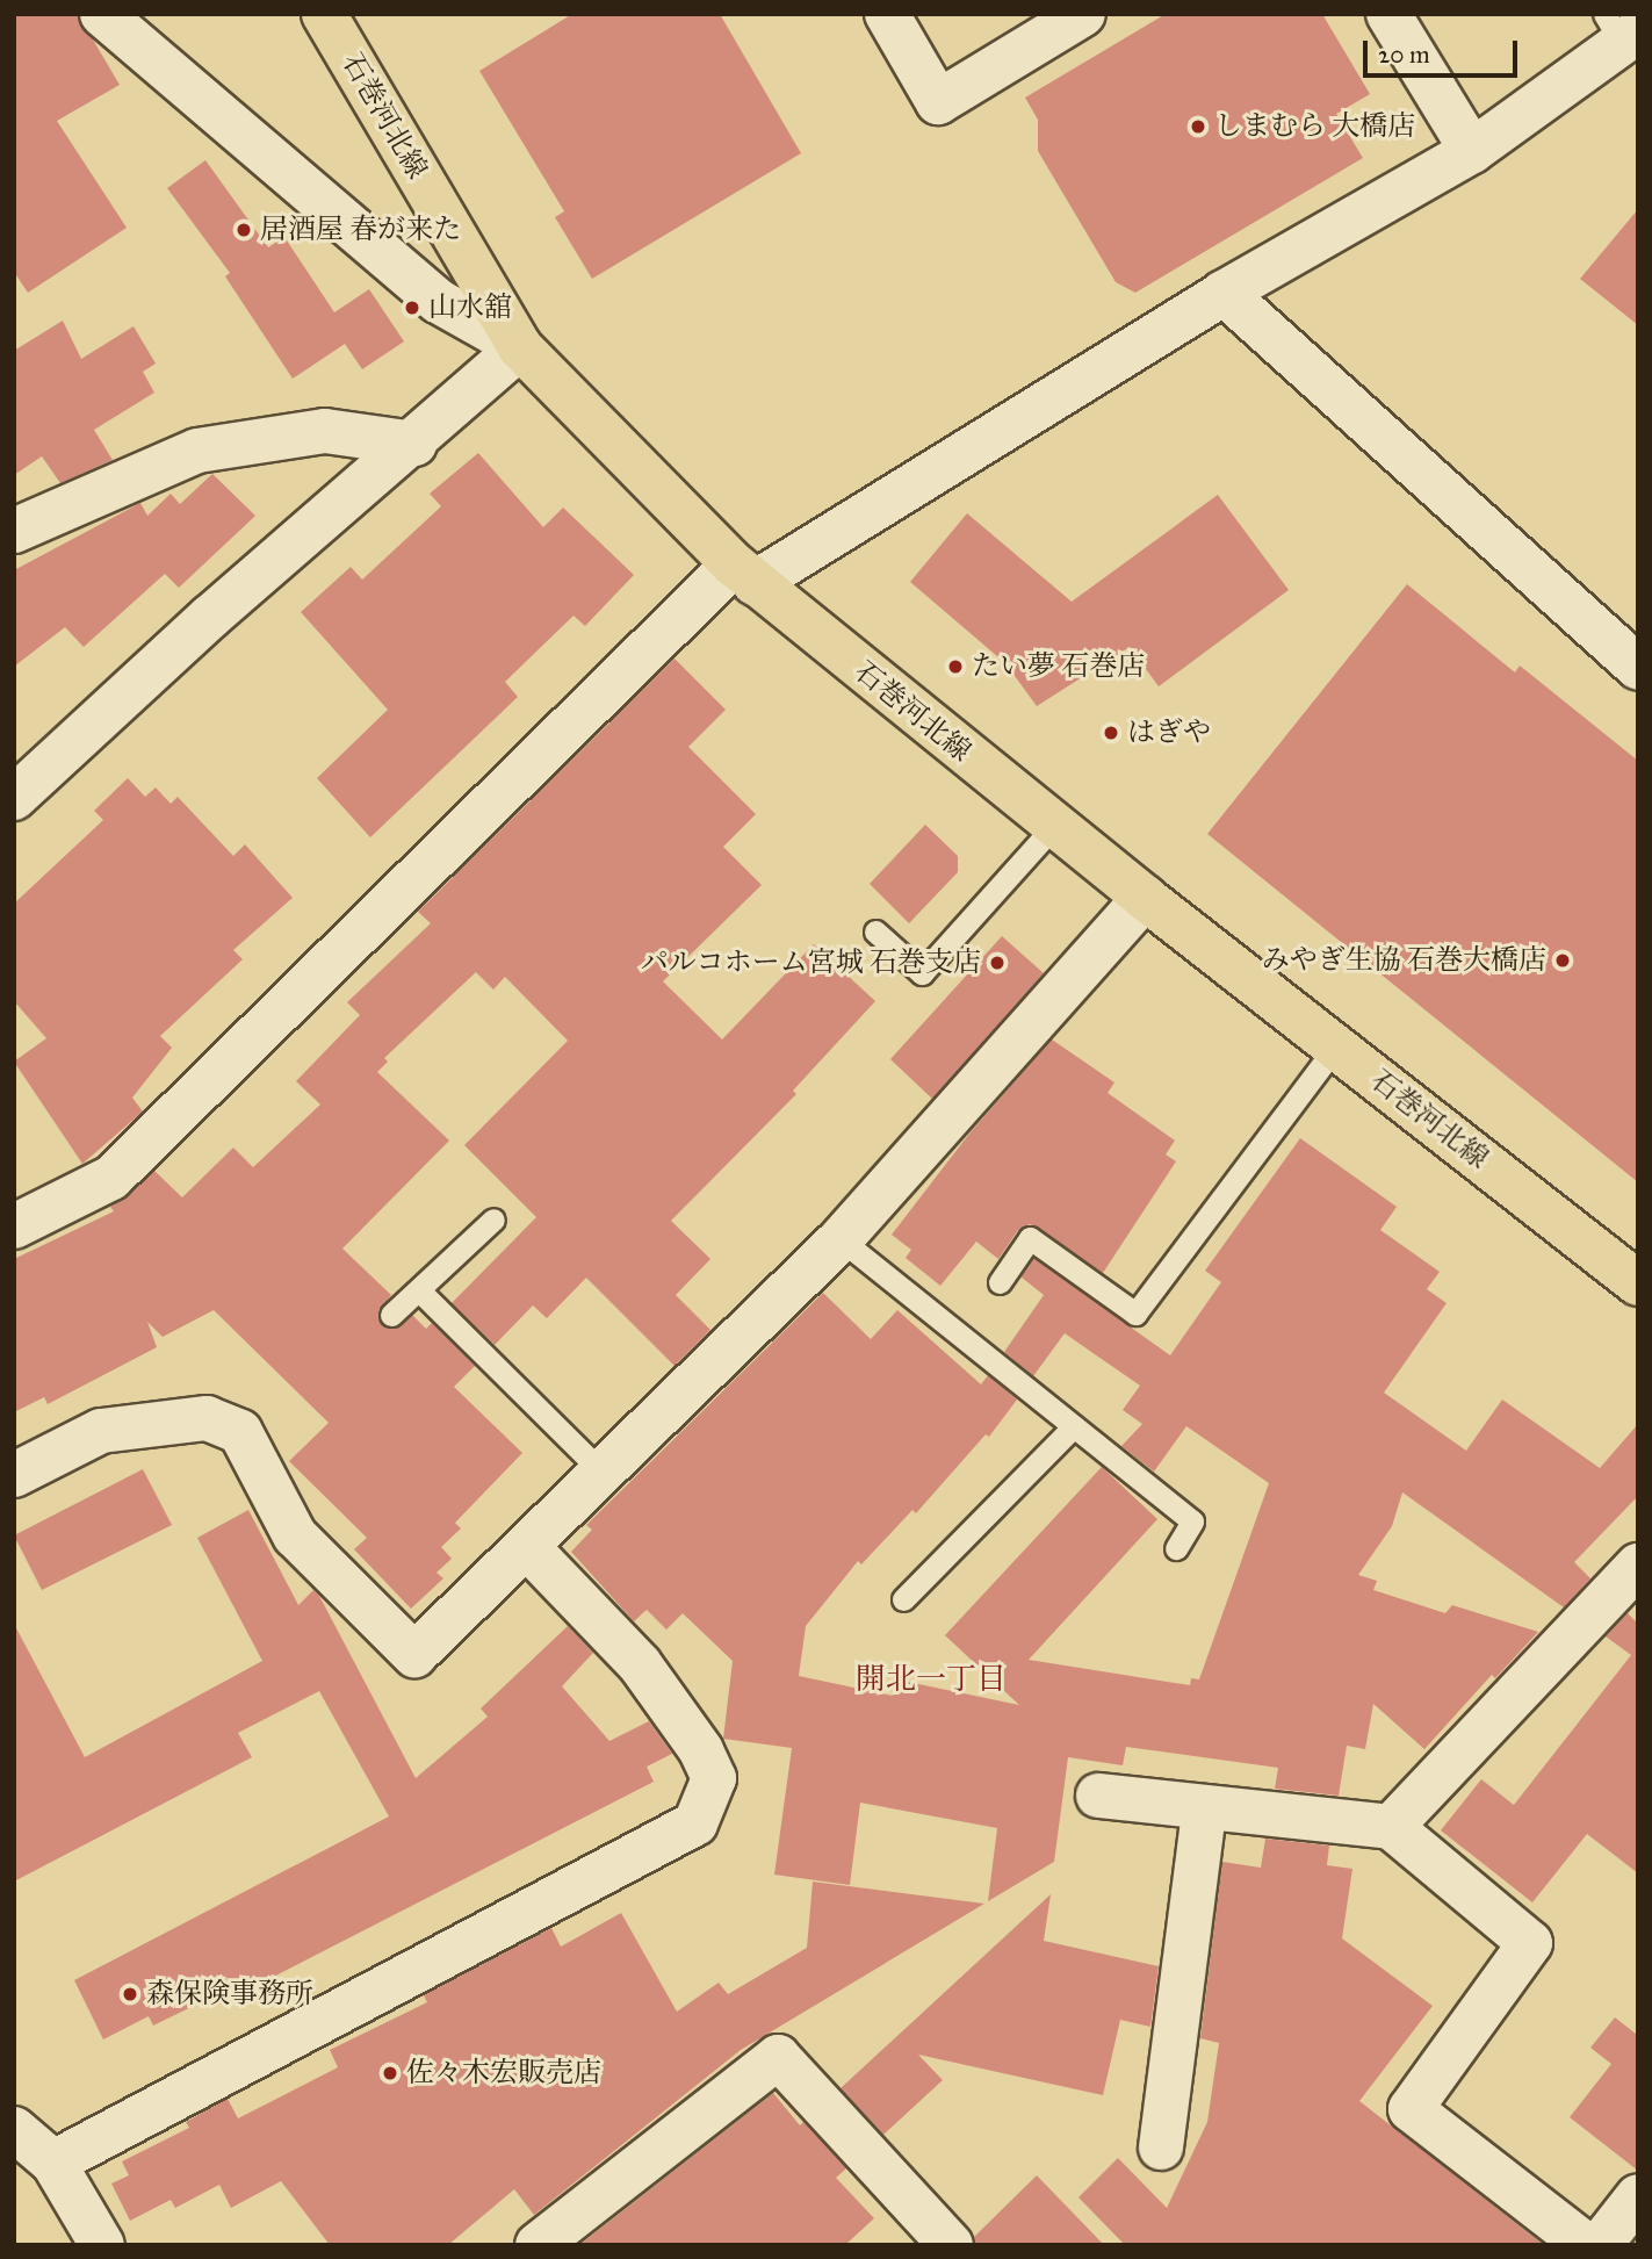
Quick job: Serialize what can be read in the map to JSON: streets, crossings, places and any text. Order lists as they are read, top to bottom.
{
  "streets": {
    "main road": ["石巻河北線"]
  },
  "districts": ["開北一丁目"],
  "places": [
    "しまむら 大橋店",
    "居酒屋 春が来た",
    "山水舘",
    "たい夢 石巻店",
    "はぎや",
    "みやぎ生協 石巻大橋店",
    "パルコホーム宮城 石巻支店",
    "森保険事務所",
    "佐々木宏販売店"
  ],
  "scale_bar": "20 m"
}
